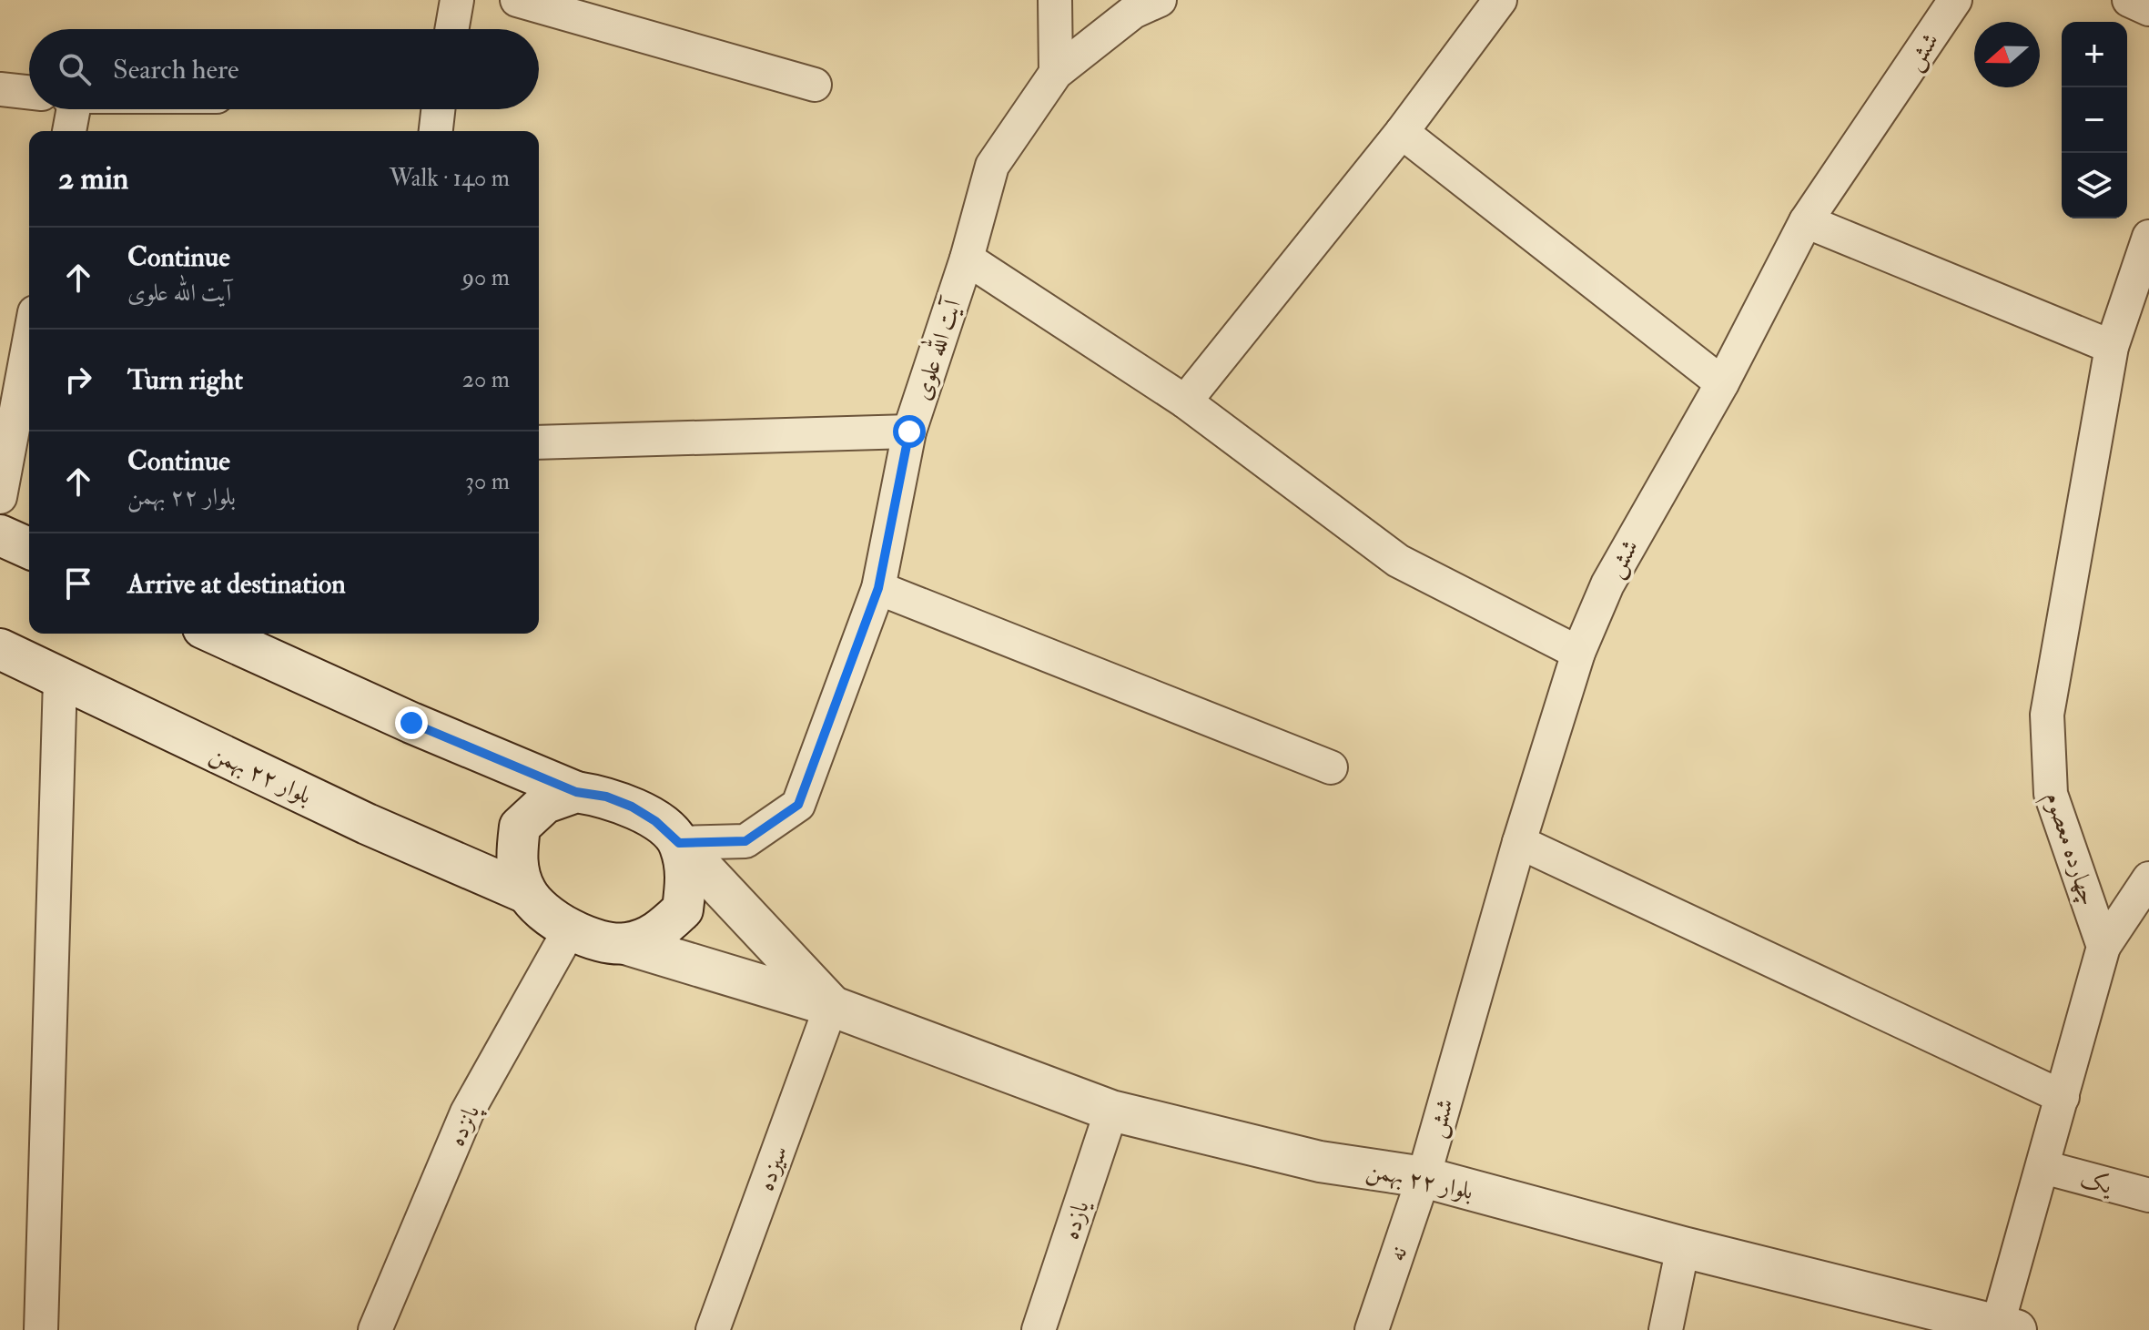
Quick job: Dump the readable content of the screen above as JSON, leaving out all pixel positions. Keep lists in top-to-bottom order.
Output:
{
  "streets": {
    "street": [
      "شش",
      "آیت الله علوی",
      "بلوار ۲۲ بهمن",
      "چهارده معصوم",
      "پانزده",
      "سیزده",
      "یک",
      "یازده",
      "نه"
    ]
  },
  "crossings": [
    ["شش", "بلوار ۲۲ بهمن"],
    ["شش", "نه"],
    ["آیت الله علوی", "بلوار ۲۲ بهمن"],
    ["آیت الله علوی", "پانزده"],
    ["بلوار ۲۲ بهمن", "پانزده"],
    ["بلوار ۲۲ بهمن", "سیزده"],
    ["بلوار ۲۲ بهمن", "یازده"],
    ["بلوار ۲۲ بهمن", "نه"]
  ],
  "north": "left",
  "page": {
    "map_buttons": ["+", "−"],
    "search": "Search here",
    "heading": ["2 min", "Walk · 140 m"],
    "list": [
      ["Continue", "آیت الله علوی", "90 m"],
      ["Turn right", "20 m"],
      ["Continue", "بلوار ۲۲ بهمن", "30 m"],
      "Arrive at destination"
    ]
  }
}
